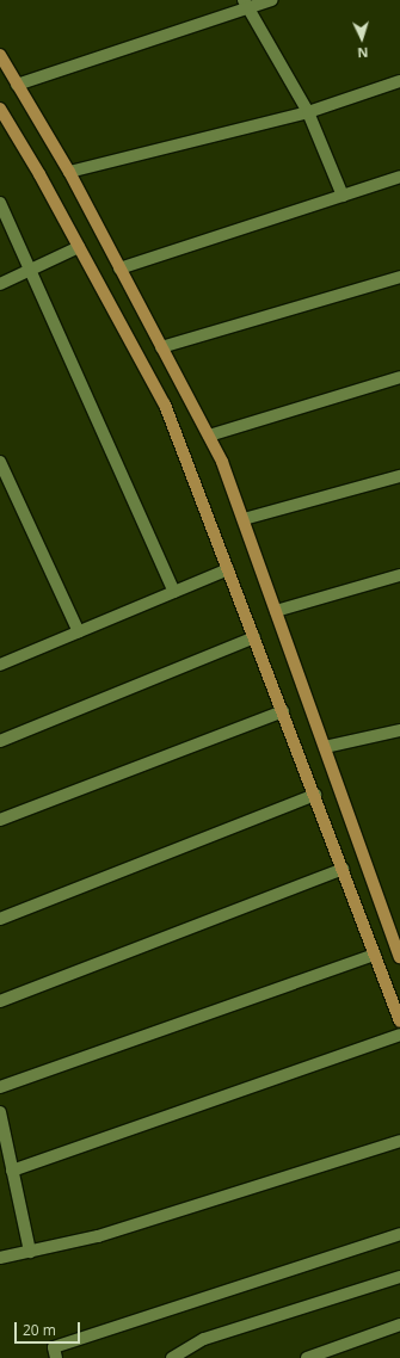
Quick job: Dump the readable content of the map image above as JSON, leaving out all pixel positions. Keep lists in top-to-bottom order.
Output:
{
  "scale_bar": "20 m",
  "north": "bottom"
}
